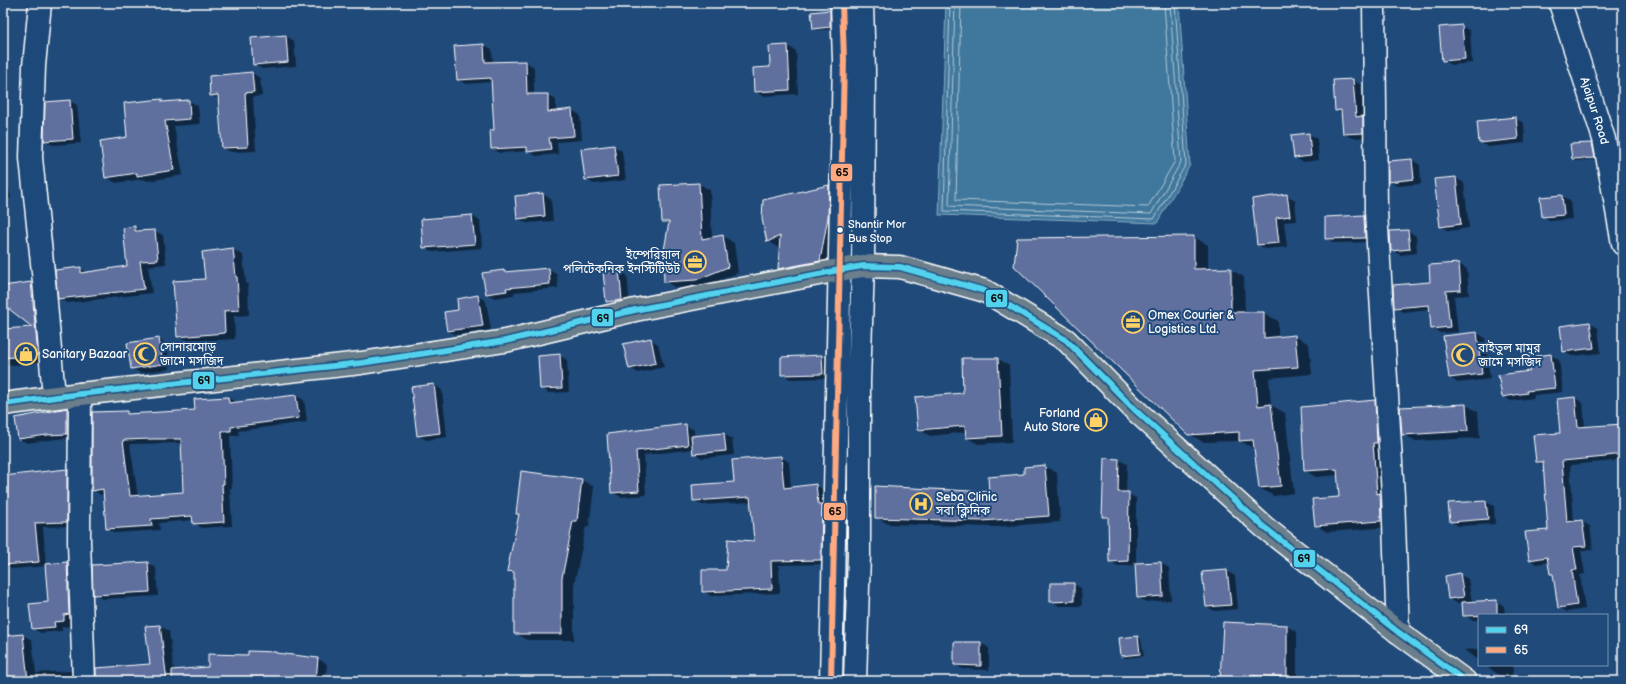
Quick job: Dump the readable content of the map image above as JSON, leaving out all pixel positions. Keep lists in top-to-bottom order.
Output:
{
  "streets": {
    "street": ["Ajaipur Road"]
  },
  "places": {
    "other": ["Shantir Mor Bus Stop"],
    "office": ["ইম্পেরিয়াল পলিটেকনিক ইনস্টিটিউট", "Omex Courier & Logistics Ltd."],
    "shop": ["Sanitary Bazaar", "Forland Auto Store"],
    "mosque": ["সোনারমোড় জামে মসজিদ", "বাইতুল মামুর জামে মসজিদ"],
    "hospital": ["Seba Clinic সবা ক্লিনিক"]
  },
  "lines": ["transit line 65", "transit line 69"],
  "legend": ["69", "65"]
}
